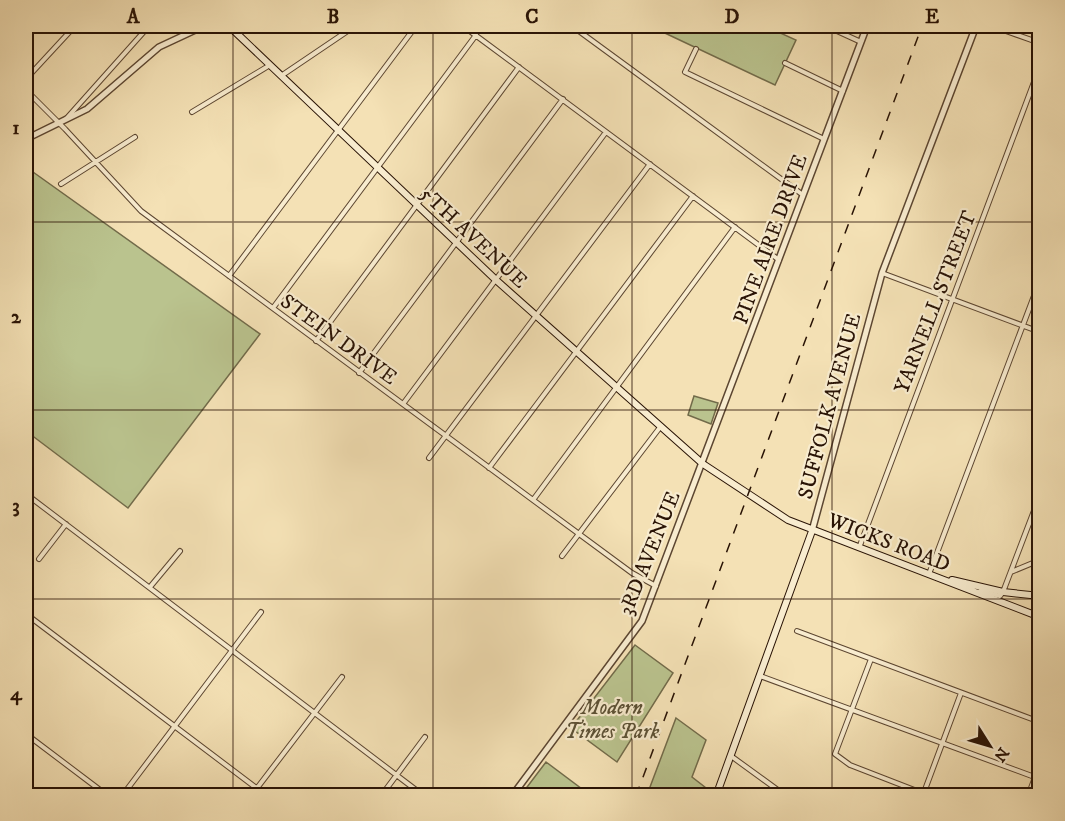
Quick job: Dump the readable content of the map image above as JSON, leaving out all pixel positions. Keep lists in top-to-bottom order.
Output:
{
  "streets": {
    "main road": ["5TH AVENUE", "SUFFOLK AVENUE", "WICKS ROAD"],
    "street": [
      "PINE AIRE DRIVE",
      "YARNELL STREET",
      "STEIN DRIVE",
      "3RD AVENUE"
    ]
  },
  "crossings": [
    ["5TH AVENUE", "PINE AIRE DRIVE"],
    ["5TH AVENUE", "WICKS ROAD"],
    ["5TH AVENUE", "3RD AVENUE"],
    ["PINE AIRE DRIVE", "WICKS ROAD"],
    ["PINE AIRE DRIVE", "3RD AVENUE"],
    ["YARNELL STREET", "WICKS ROAD"],
    ["STEIN DRIVE", "3RD AVENUE"],
    ["SUFFOLK AVENUE", "WICKS ROAD"],
    ["WICKS ROAD", "3RD AVENUE"]
  ],
  "parks": ["Modern Times Park"],
  "north": "bottom right",
  "grid": {
    "columns": [
      "A",
      "B",
      "C",
      "D",
      "E"
    ],
    "rows": [
      "1",
      "2",
      "3",
      "4"
    ]
  }
}
